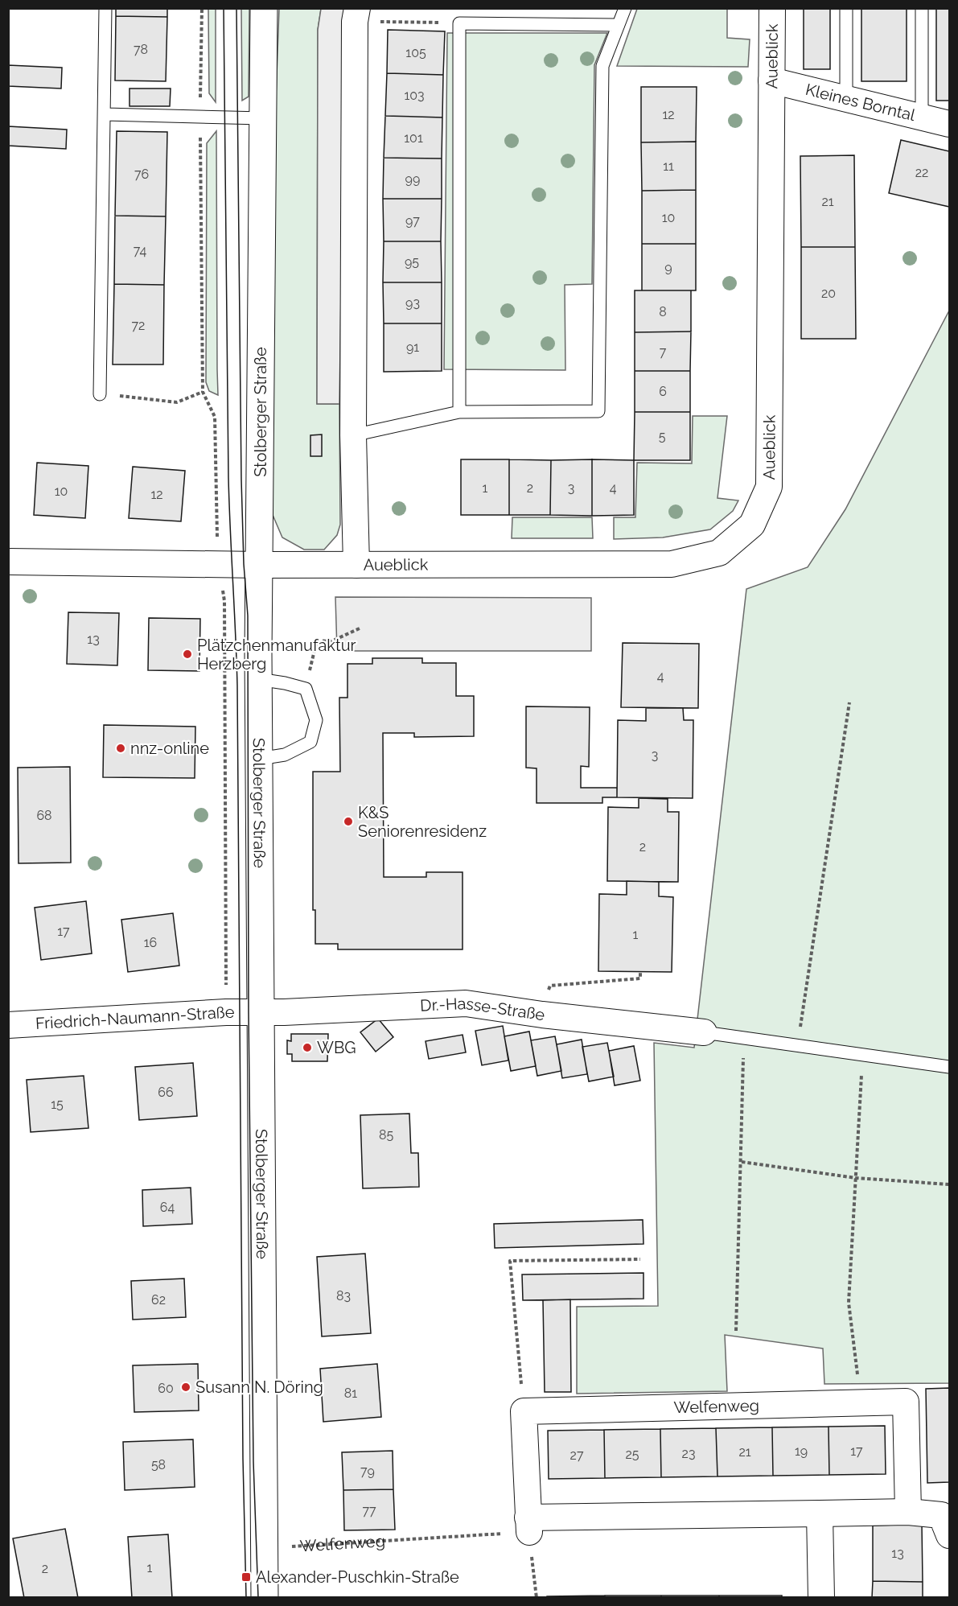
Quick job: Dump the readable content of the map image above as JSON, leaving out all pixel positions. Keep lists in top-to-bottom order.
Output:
{
  "streets": {
    "main road": ["Stolberger Straße"],
    "street": [
      "Aueblick",
      "Kleines Borntal",
      "Dr.-Hasse-Straße",
      "Friedrich-Naumann-Straße",
      "Welfenweg"
    ]
  },
  "crossings": [
    ["Aueblick", "Kleines Borntal"],
    ["Aueblick", "Stolberger Straße"],
    ["Stolberger Straße", "Dr.-Hasse-Straße"],
    ["Stolberger Straße", "Friedrich-Naumann-Straße"],
    ["Stolberger Straße", "Welfenweg"],
    ["Dr.-Hasse-Straße", "Friedrich-Naumann-Straße"]
  ],
  "places": {
    "other": [
      "Plätzchenmanufaktur Herzberg",
      "nnz-online",
      "K&S Seniorenresidenz",
      "WBG",
      "Susann N. Döring"
    ],
    "transit": ["Alexander-Puschkin-Straße"]
  },
  "house_numbers": [
    "78",
    "105",
    "103",
    "12",
    "101",
    "11",
    "22",
    "76",
    "99",
    "21",
    "10",
    "97",
    "74",
    "95",
    "9",
    "20",
    "93",
    "8",
    "72",
    "91",
    "7",
    "6",
    "5",
    "1",
    "2",
    "3",
    "4",
    "10",
    "12",
    "13",
    "4",
    "3",
    "68",
    "2",
    "17",
    "1",
    "16",
    "66",
    "15",
    "85",
    "64",
    "83",
    "62",
    "60",
    "81",
    "19",
    "17",
    "21",
    "23",
    "25",
    "27",
    "58",
    "79",
    "77",
    "13",
    "1",
    "2"
  ]
}
